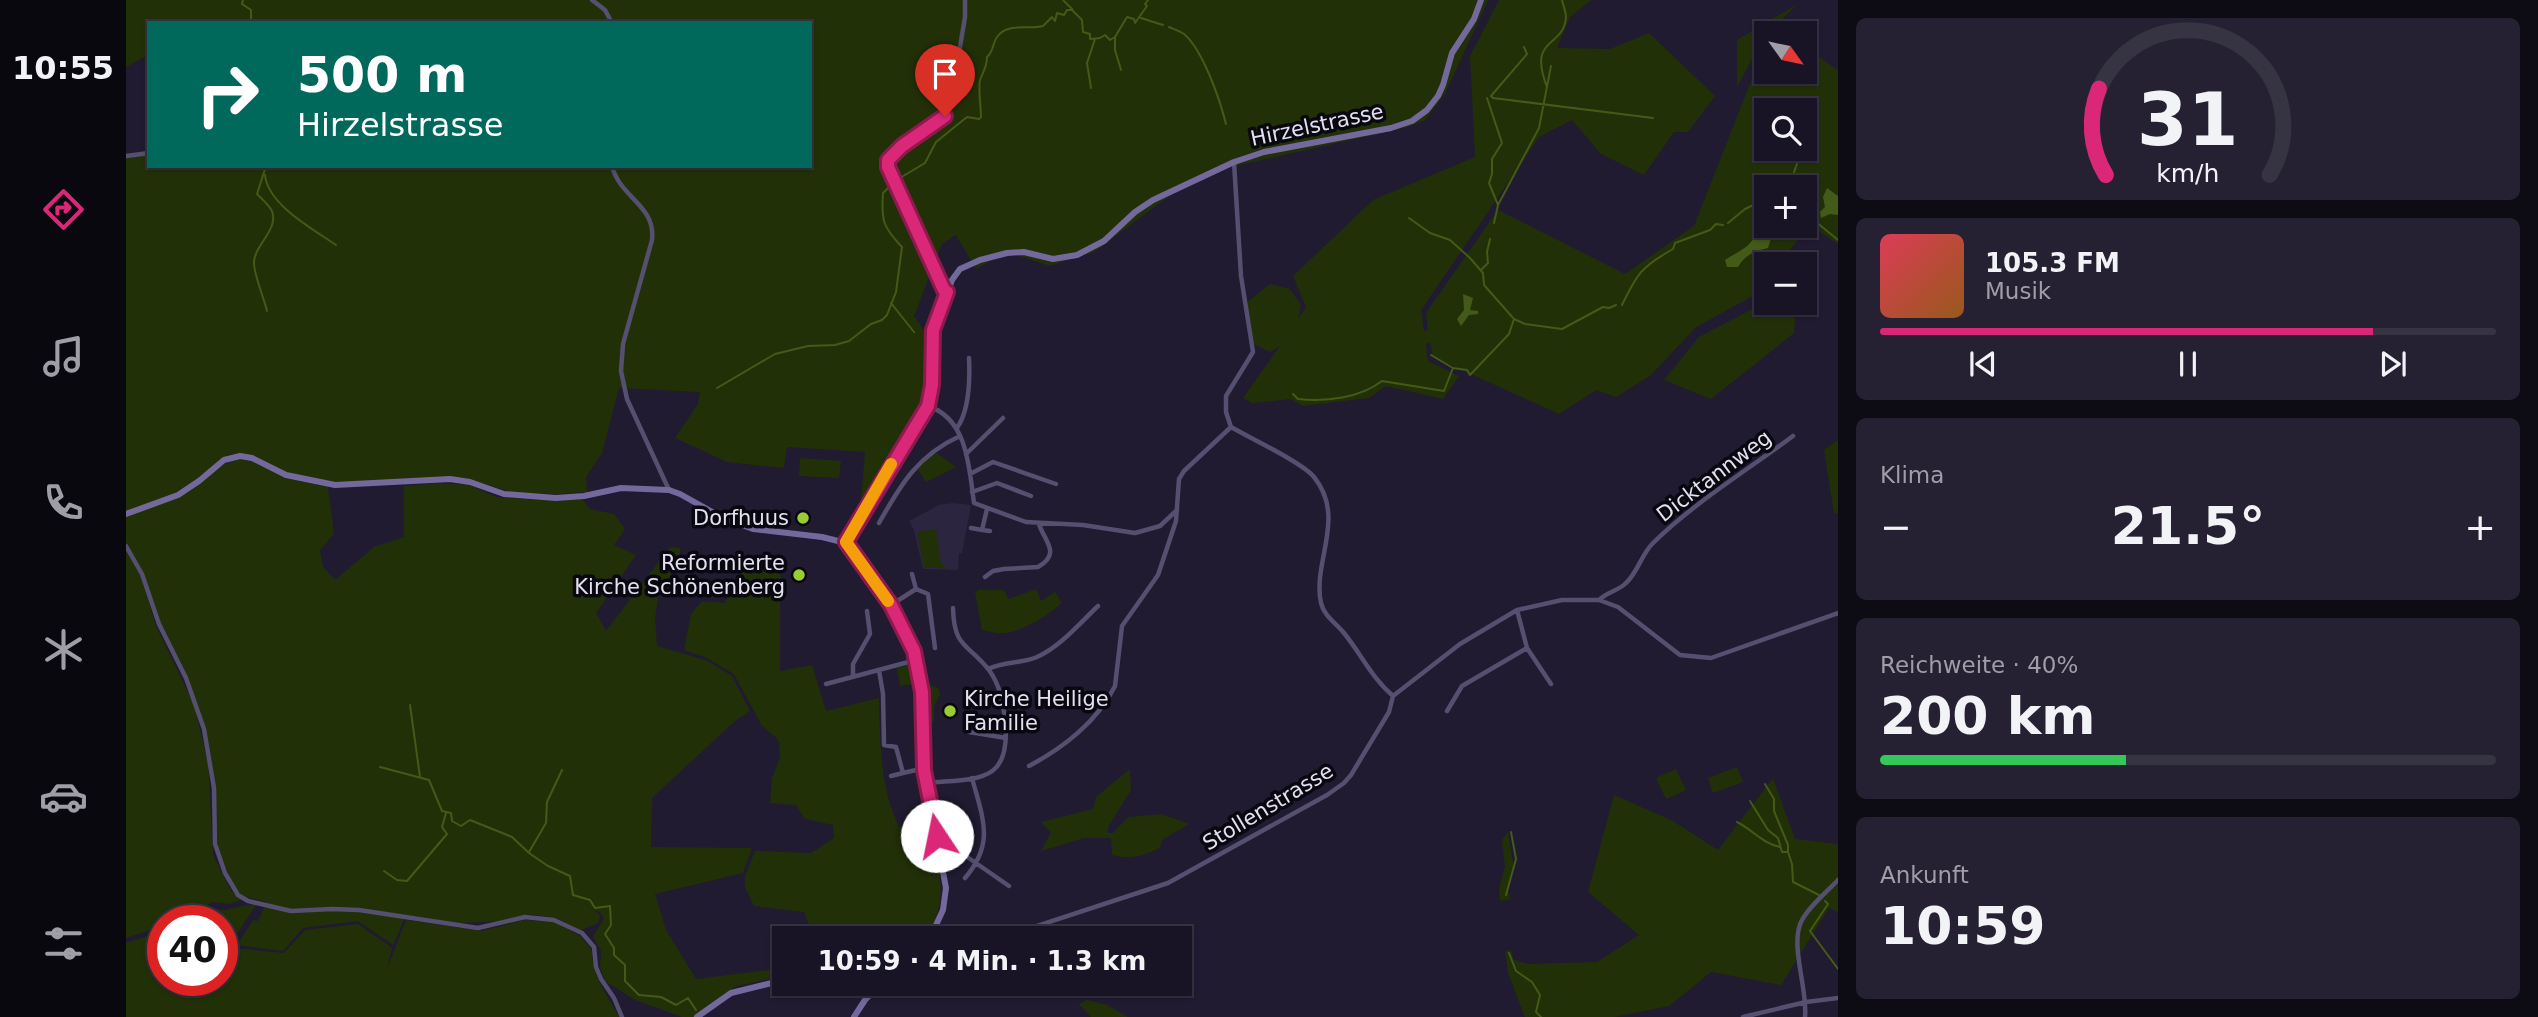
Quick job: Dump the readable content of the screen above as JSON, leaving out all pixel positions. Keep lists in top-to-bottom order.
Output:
{
  "streets": {
    "street": ["Hirzelstrasse", "Dicktannweg", "Stollenstrasse"]
  },
  "crossings": [
    ["Dicktannweg", "Stollenstrasse"]
  ],
  "places": ["Dorfhuus", "Reformierte Kirche Schönenberg", "Kirche Heilige Familie"],
  "north": "bottom right",
  "page": {
    "tabs": "10:55",
    "map_buttons": ["+", "−"],
    "turn": ["500 m", "Hirzelstrasse"],
    "song": ["105.3 FM", "Musik"],
    "tile": [
      "Klima",
      ["Reichweite · 40%", "200 km"],
      ["Ankunft", "10:59"]
    ],
    "heat": ["−", "21.5°", "+"],
    "limit": "40",
    "trip": "10:59 · 4 Min. · 1.3 km",
    "gauge": ["31", "km/h"]
  }
}
